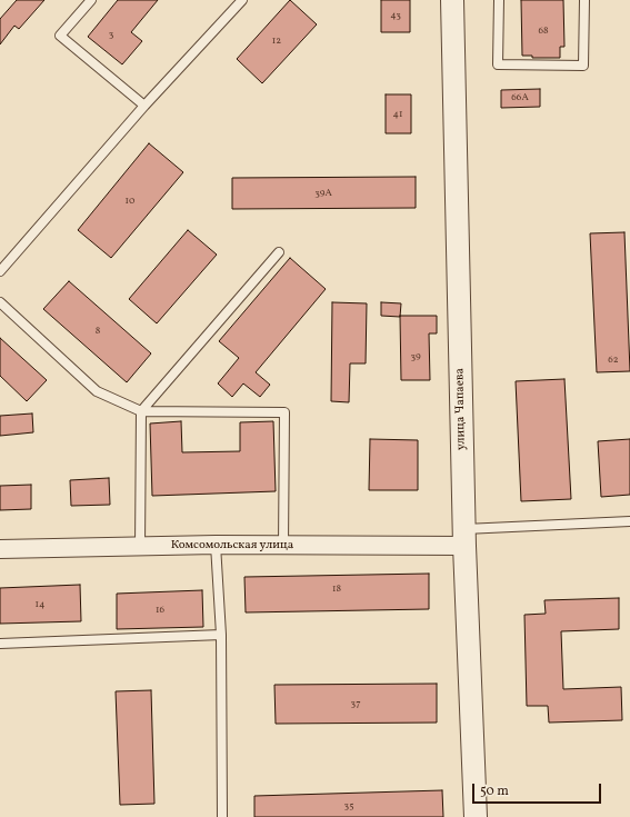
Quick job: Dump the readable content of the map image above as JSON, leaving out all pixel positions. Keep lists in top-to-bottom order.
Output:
{
  "streets": {
    "street": ["улица Чапаева", "Комсомольская улица"]
  },
  "crossings": [
    ["улица Чапаева", "Комсомольская улица"]
  ],
  "house_numbers": [
    "43",
    "68",
    "3",
    "12",
    "66A",
    "41",
    "39А",
    "10",
    "8",
    "39",
    "62",
    "18",
    "14",
    "16",
    "37",
    "35"
  ],
  "scale_bar": "50 m"
}
